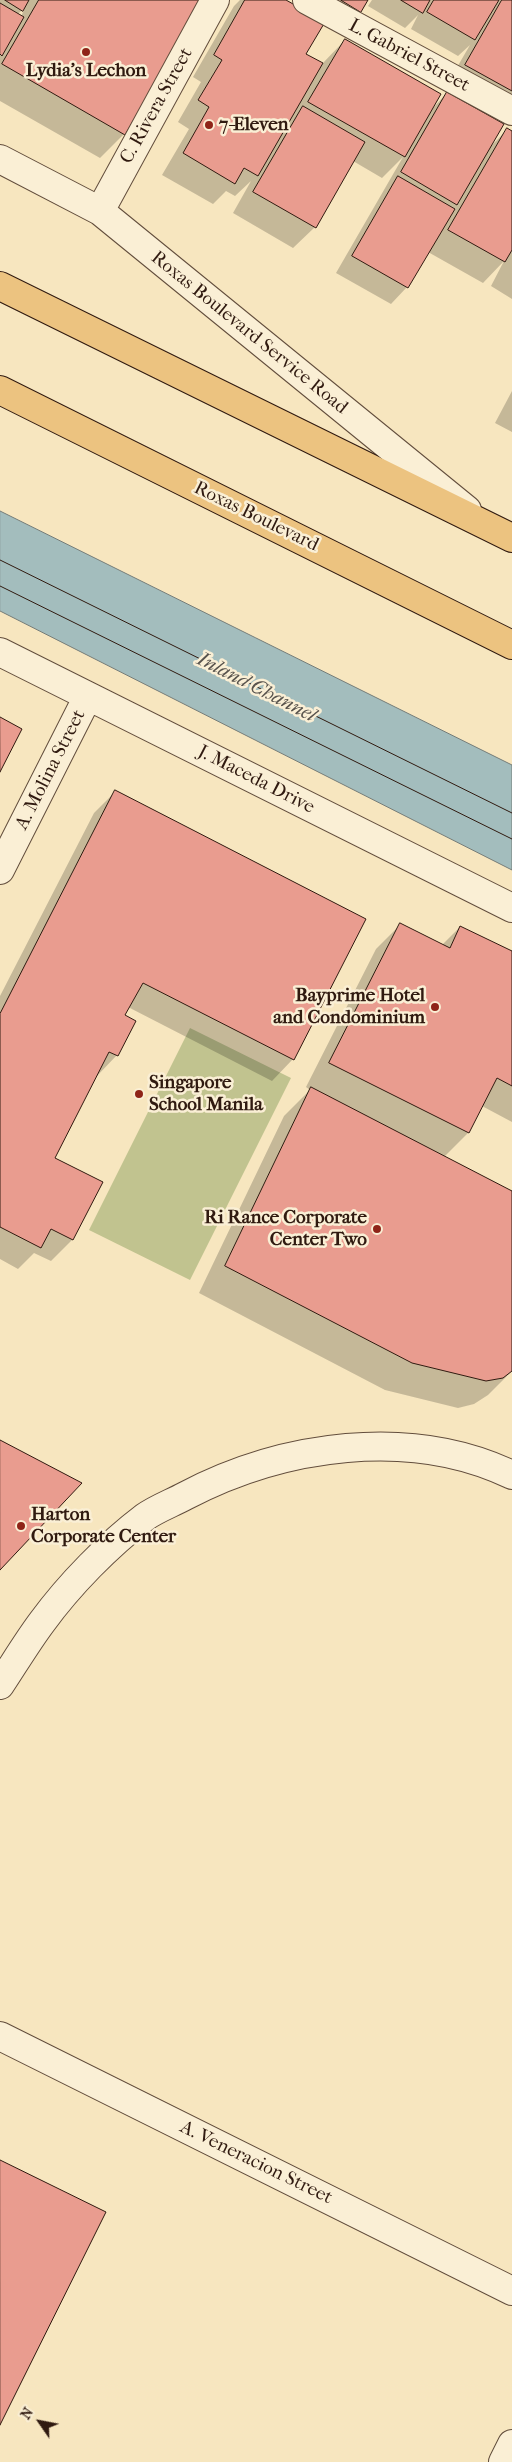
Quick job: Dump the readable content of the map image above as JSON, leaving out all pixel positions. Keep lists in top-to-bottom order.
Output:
{
  "streets": {
    "highway": ["Roxas Boulevard"],
    "street": [
      "L. Gabriel Street",
      "C. Rivera Street",
      "Roxas Boulevard Service Road",
      "A. Molina Street",
      "J. Maceda Drive",
      "A. Veneracion Street"
    ]
  },
  "crossings": [
    ["C. Rivera Street", "Roxas Boulevard Service Road"],
    ["A. Molina Street", "J. Maceda Drive"]
  ],
  "water": ["Inland Channel"],
  "places": [
    "Lydia's Lechon",
    "7-Eleven",
    "Bayprime Hotel and Condominium",
    "Singapore School Manila",
    "Ri Rance Corporate Center Two",
    "Harton Corporate Center"
  ],
  "north": "top left"
}
